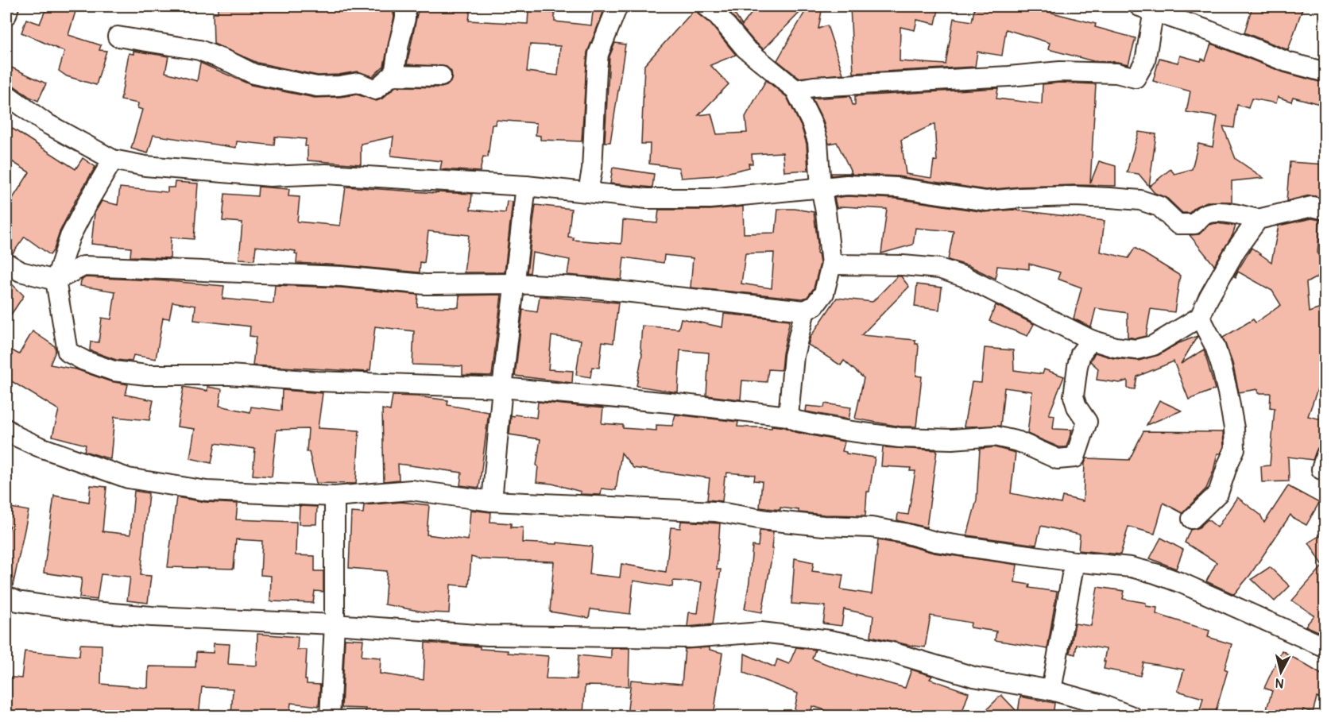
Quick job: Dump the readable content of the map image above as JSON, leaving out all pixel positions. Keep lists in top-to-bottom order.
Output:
{
  "north": "bottom"
}
